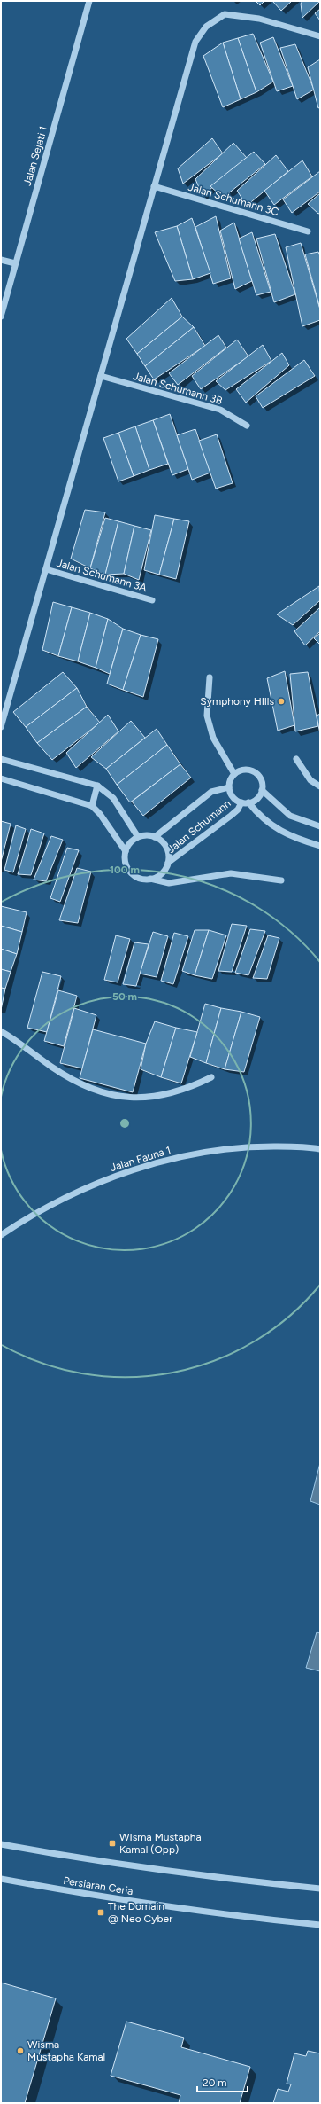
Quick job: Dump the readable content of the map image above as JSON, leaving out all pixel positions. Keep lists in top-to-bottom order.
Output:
{
  "streets": {
    "street": [
      "Jalan Sejati 1",
      "Jalan Schumann 3C",
      "Jalan Schumann 3B",
      "Jalan Schumann 3A",
      "Jalan Schumann",
      "Jalan Fauna 1",
      "Persiaran Ceria"
    ]
  },
  "places": {
    "other": ["Symphony HIlls", "Wisma Mustapha Kamal"],
    "transit": ["WIsma Mustapha Kamal (Opp)", "The Domain @ Neo Cyber"]
  },
  "scale_bar": "20 m",
  "rings": ["100 m", "50 m"]
}
